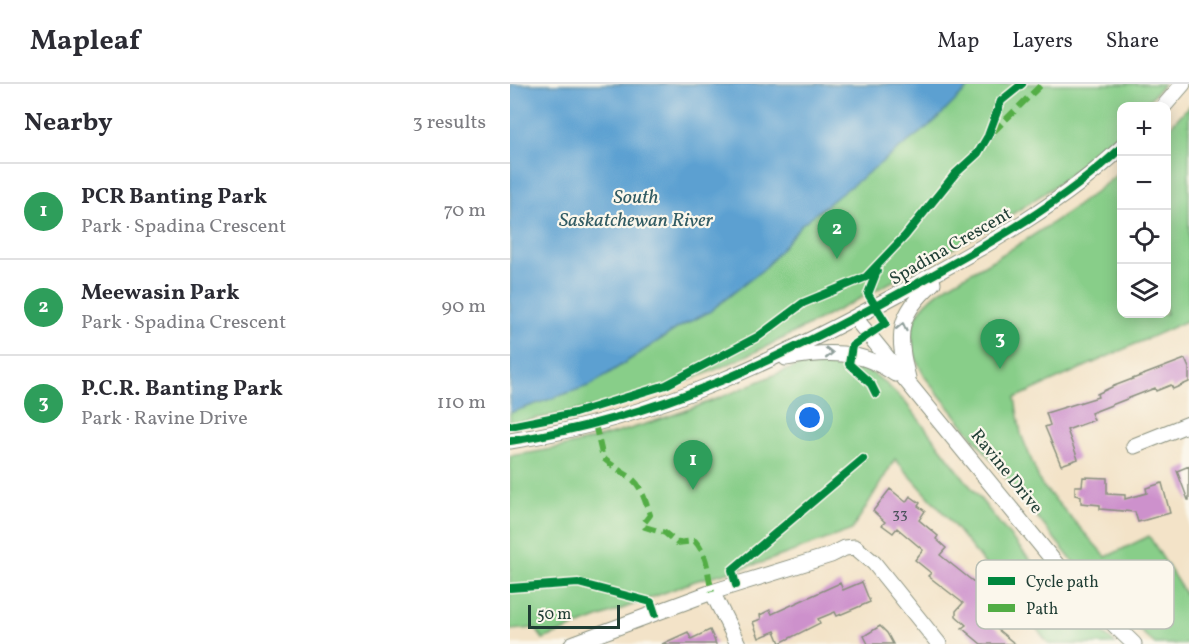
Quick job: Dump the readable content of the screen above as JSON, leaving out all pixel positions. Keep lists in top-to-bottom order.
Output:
{
  "streets": {
    "street": ["Spadina Crescent", "Ravine Drive"]
  },
  "crossings": [
    ["Spadina Crescent", "Ravine Drive"]
  ],
  "water": ["South Saskatchewan River"],
  "house_numbers": ["33"],
  "legend": ["Cycle path", "Path"],
  "scale_bar": "50 m",
  "page": {
    "header": "Mapleaf",
    "nav": ["Map", "Layers", "Share"],
    "heading": ["Nearby", "3 results"],
    "map_buttons": ["+", "−"],
    "list": [
      {
        "mark": "1",
        "name": "PCR Banting Park",
        "note": "Park · Spadina Crescent",
        "value": "70 m"
      },
      {
        "mark": "2",
        "name": "Meewasin Park",
        "note": "Park · Spadina Crescent",
        "value": "90 m"
      },
      {
        "mark": "3",
        "name": "P.C.R. Banting Park",
        "note": "Park · Ravine Drive",
        "value": "110 m"
      }
    ],
    "pins": ["2", "3", "1"],
    "scale": "50 m"
  }
}
